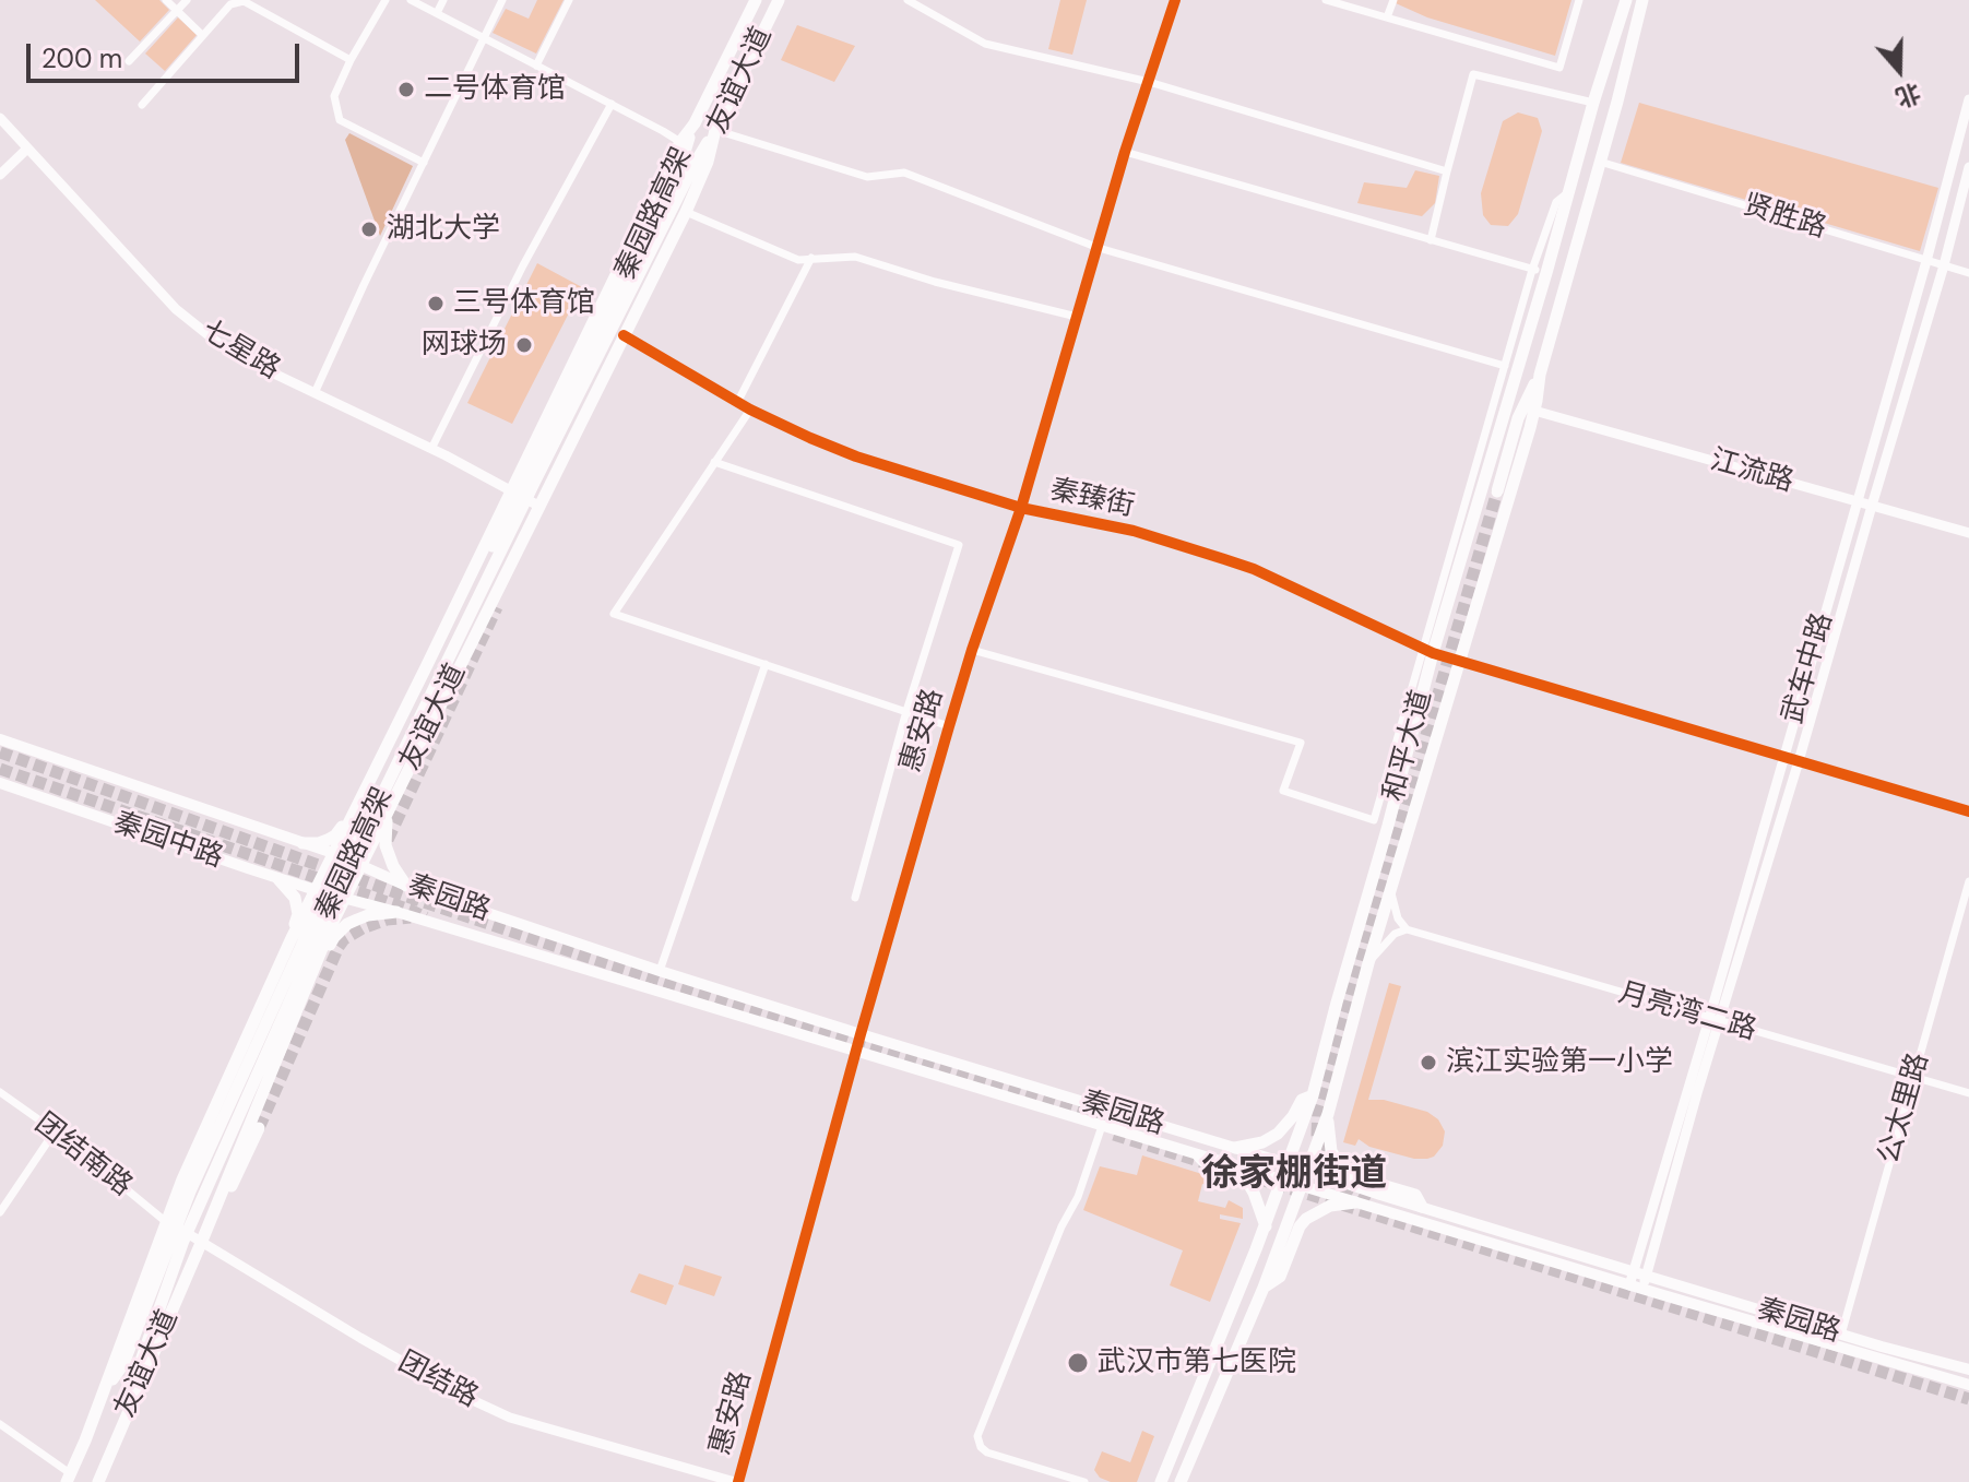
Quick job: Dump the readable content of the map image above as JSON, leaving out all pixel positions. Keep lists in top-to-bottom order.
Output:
{
  "streets": {
    "main road": [
      "友谊大道",
      "秦园路高架",
      "和平大道",
      "秦园中路",
      "秦园路"
    ],
    "street": [
      "贤胜路",
      "七星路",
      "江流路",
      "秦臻街",
      "武车中路",
      "惠安路",
      "月亮湾二路",
      "公太里路",
      "团结南路",
      "团结路"
    ]
  },
  "crossings": [
    ["友谊大道", "秦园路高架"],
    ["友谊大道", "七星路"],
    ["友谊大道", "秦臻街"],
    ["友谊大道", "秦园中路"],
    ["友谊大道", "秦园路"],
    ["友谊大道", "团结南路"],
    ["友谊大道", "团结路"],
    ["贤胜路", "武车中路"],
    ["贤胜路", "和平大道"],
    ["江流路", "武车中路"],
    ["江流路", "和平大道"],
    ["秦臻街", "武车中路"],
    ["秦臻街", "惠安路"],
    ["秦臻街", "和平大道"],
    ["武车中路", "秦园路"],
    ["武车中路", "月亮湾二路"],
    ["惠安路", "秦园路"],
    ["惠安路", "团结路"],
    ["和平大道", "秦园路"],
    ["秦园中路", "秦园路"],
    ["秦园路", "公太里路"],
    ["月亮湾二路", "公太里路"],
    ["团结南路", "团结路"]
  ],
  "districts": ["徐家棚街道"],
  "places": [
    "二号体育馆",
    "湖北大学",
    "三号体育馆",
    "网球场",
    "滨江实验第一小学",
    "武汉市第七医院"
  ],
  "scale_bar": "200 m",
  "north": "bottom"
}
